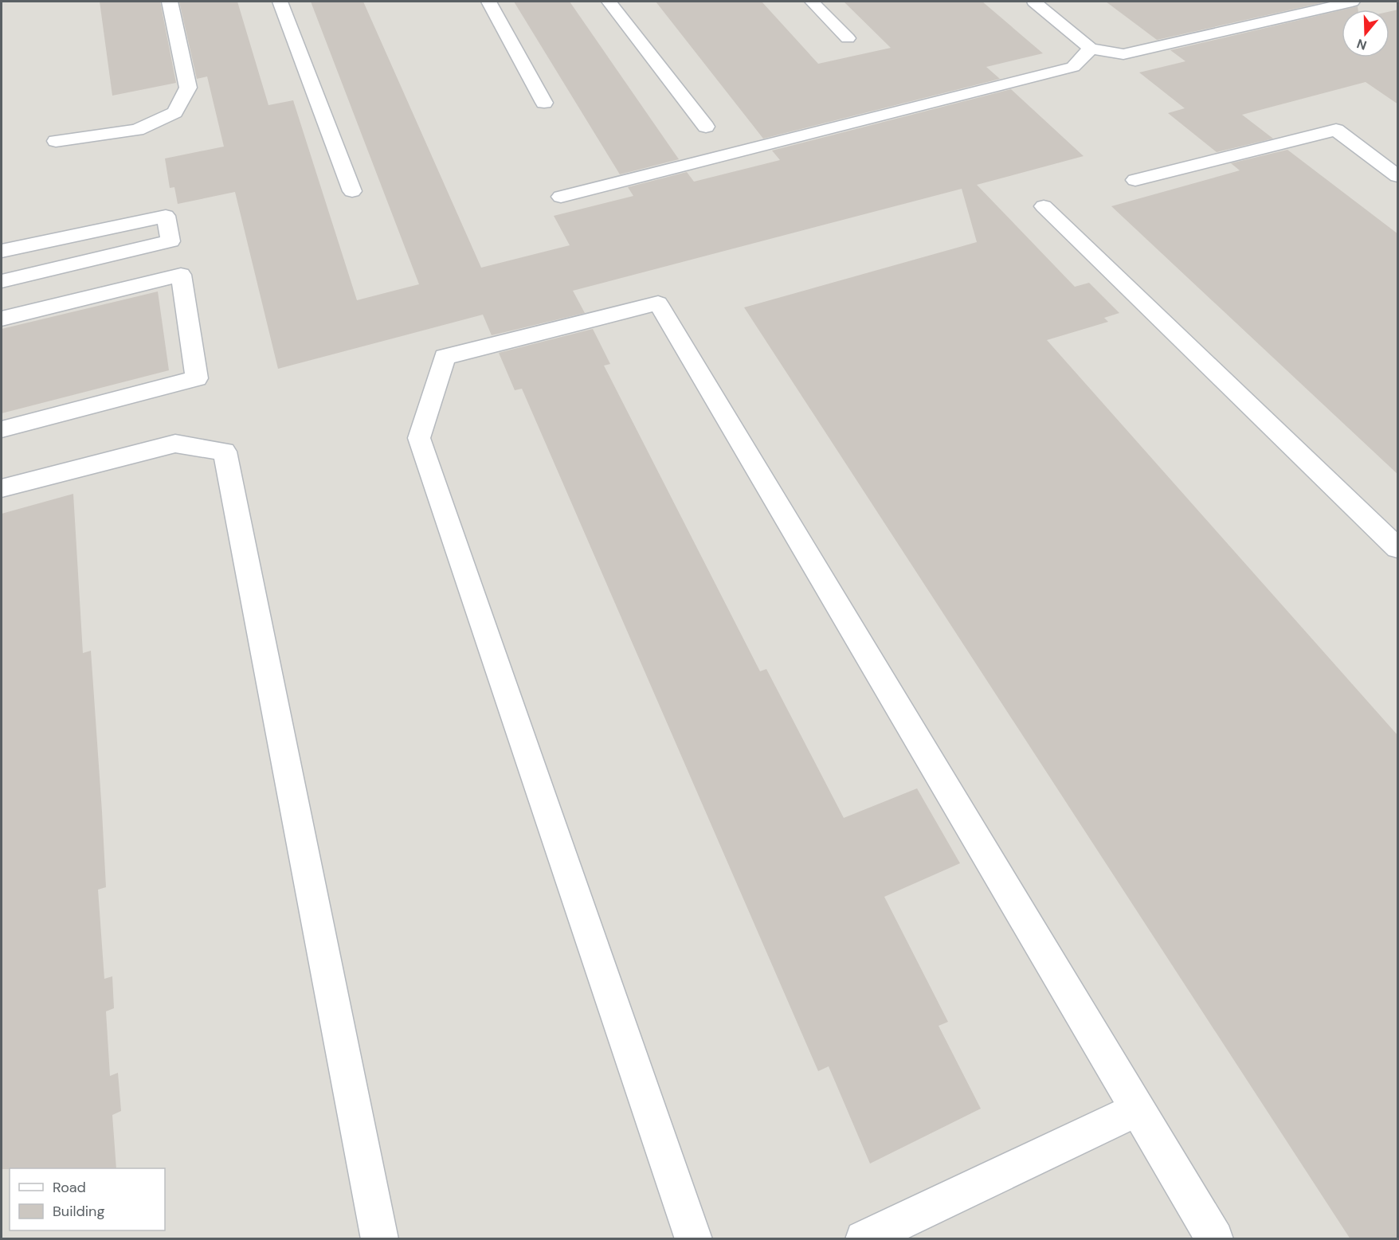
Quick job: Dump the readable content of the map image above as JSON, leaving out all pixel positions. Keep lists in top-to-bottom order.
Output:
{
  "legend": ["Road", "Building"],
  "north": "bottom"
}
